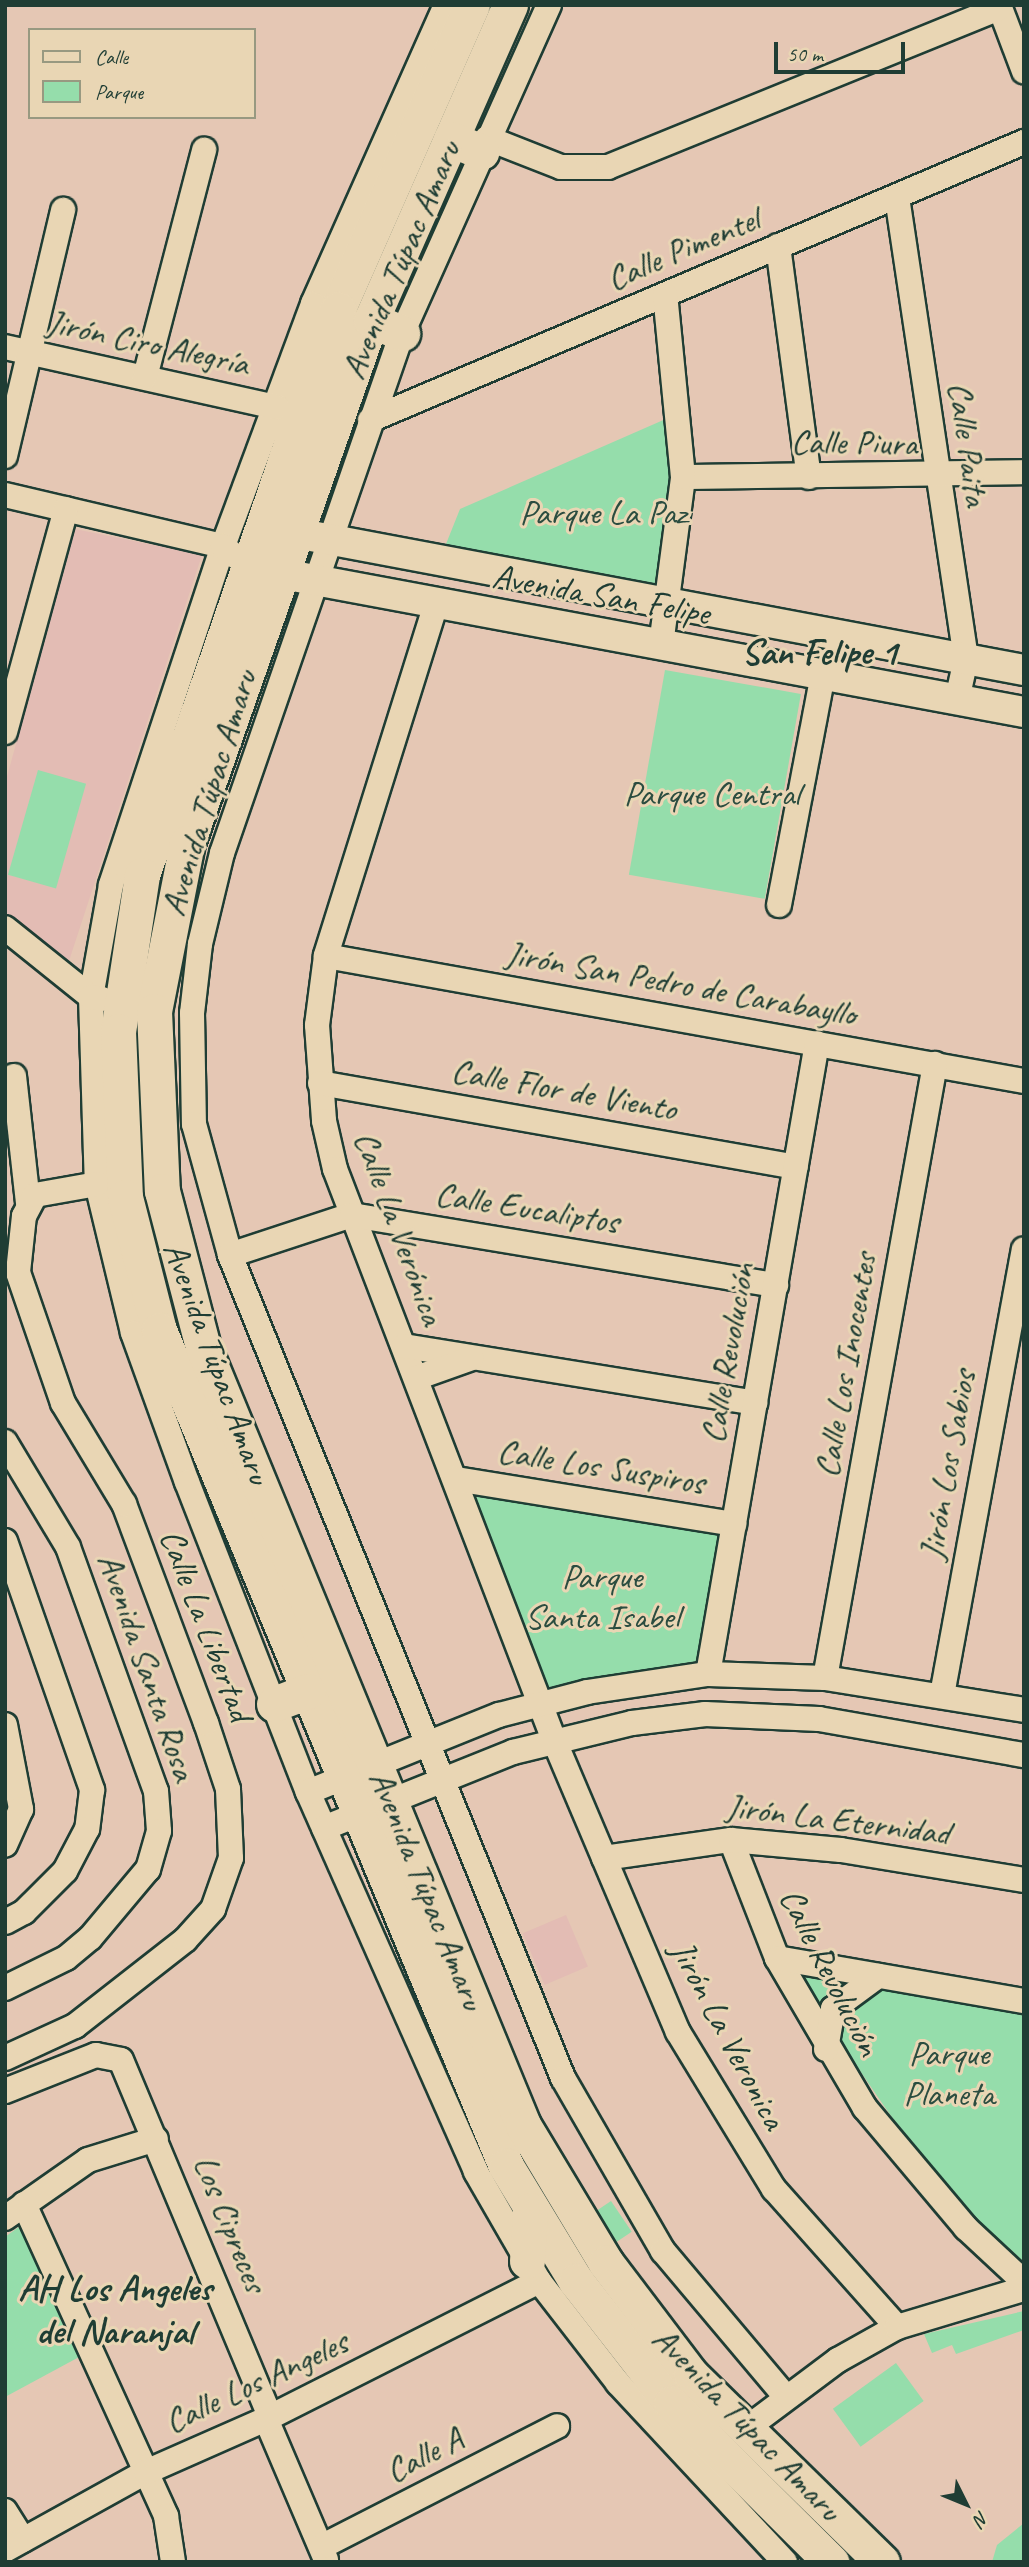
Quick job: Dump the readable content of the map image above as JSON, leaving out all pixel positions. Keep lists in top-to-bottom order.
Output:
{
  "streets": {
    "highway": ["Avenida Túpac Amaru"],
    "main road": ["Avenida San Felipe"],
    "street": [
      "Calle Pimentel",
      "Jirón Ciro Alegría",
      "Calle Piura",
      "Calle Paita",
      "Jirón San Pedro de Carabayllo",
      "Calle Flor de Viento",
      "Calle Eucaliptos",
      "Calle La Verónica",
      "Calle Revolución",
      "Calle Los Inocentes",
      "Jirón Los Sabios",
      "Calle Los Suspiros",
      "Calle La Libertad",
      "Avenida Santa Rosa",
      "Jirón La Eternidad",
      "Jirón La Veronica",
      "Los Cipreces",
      "Calle Los Angeles",
      "Calle A"
    ]
  },
  "crossings": [
    ["Calle Pimentel", "Avenida Túpac Amaru"],
    ["Calle Pimentel", "Calle Paita"],
    ["Avenida Túpac Amaru", "Jirón Ciro Alegría"],
    ["Avenida Túpac Amaru", "Avenida San Felipe"],
    ["Avenida Túpac Amaru", "Calle Eucaliptos"],
    ["Avenida Túpac Amaru", "Calle Los Angeles"],
    ["Calle Piura", "Calle Paita"],
    ["Calle Paita", "Avenida San Felipe"],
    ["Avenida San Felipe", "Calle La Verónica"],
    ["Jirón San Pedro de Carabayllo", "Calle La Verónica"],
    ["Jirón San Pedro de Carabayllo", "Calle Revolución"],
    ["Jirón San Pedro de Carabayllo", "Calle Los Inocentes"],
    ["Calle Flor de Viento", "Calle La Verónica"],
    ["Calle Flor de Viento", "Calle Revolución"],
    ["Calle Eucaliptos", "Calle La Verónica"],
    ["Calle Eucaliptos", "Calle Revolución"],
    ["Calle La Verónica", "Calle Los Suspiros"],
    ["Calle La Verónica", "Jirón La Veronica"],
    ["Calle Revolución", "Calle Los Suspiros"],
    ["Calle Revolución", "Jirón La Eternidad"],
    ["Jirón La Eternidad", "Jirón La Veronica"],
    ["Los Cipreces", "Calle Los Angeles"],
    ["Los Cipreces", "Calle A"]
  ],
  "districts": ["San Felipe 1", "AH Los Angeles del Naranjal"],
  "parks": [
    "Parque La Paz",
    "Parque Central",
    "Parque Santa Isabel",
    "Parque Planeta"
  ],
  "legend": ["Calle", "Parque"],
  "scale_bar": "50 m",
  "north": "bottom right"
}
